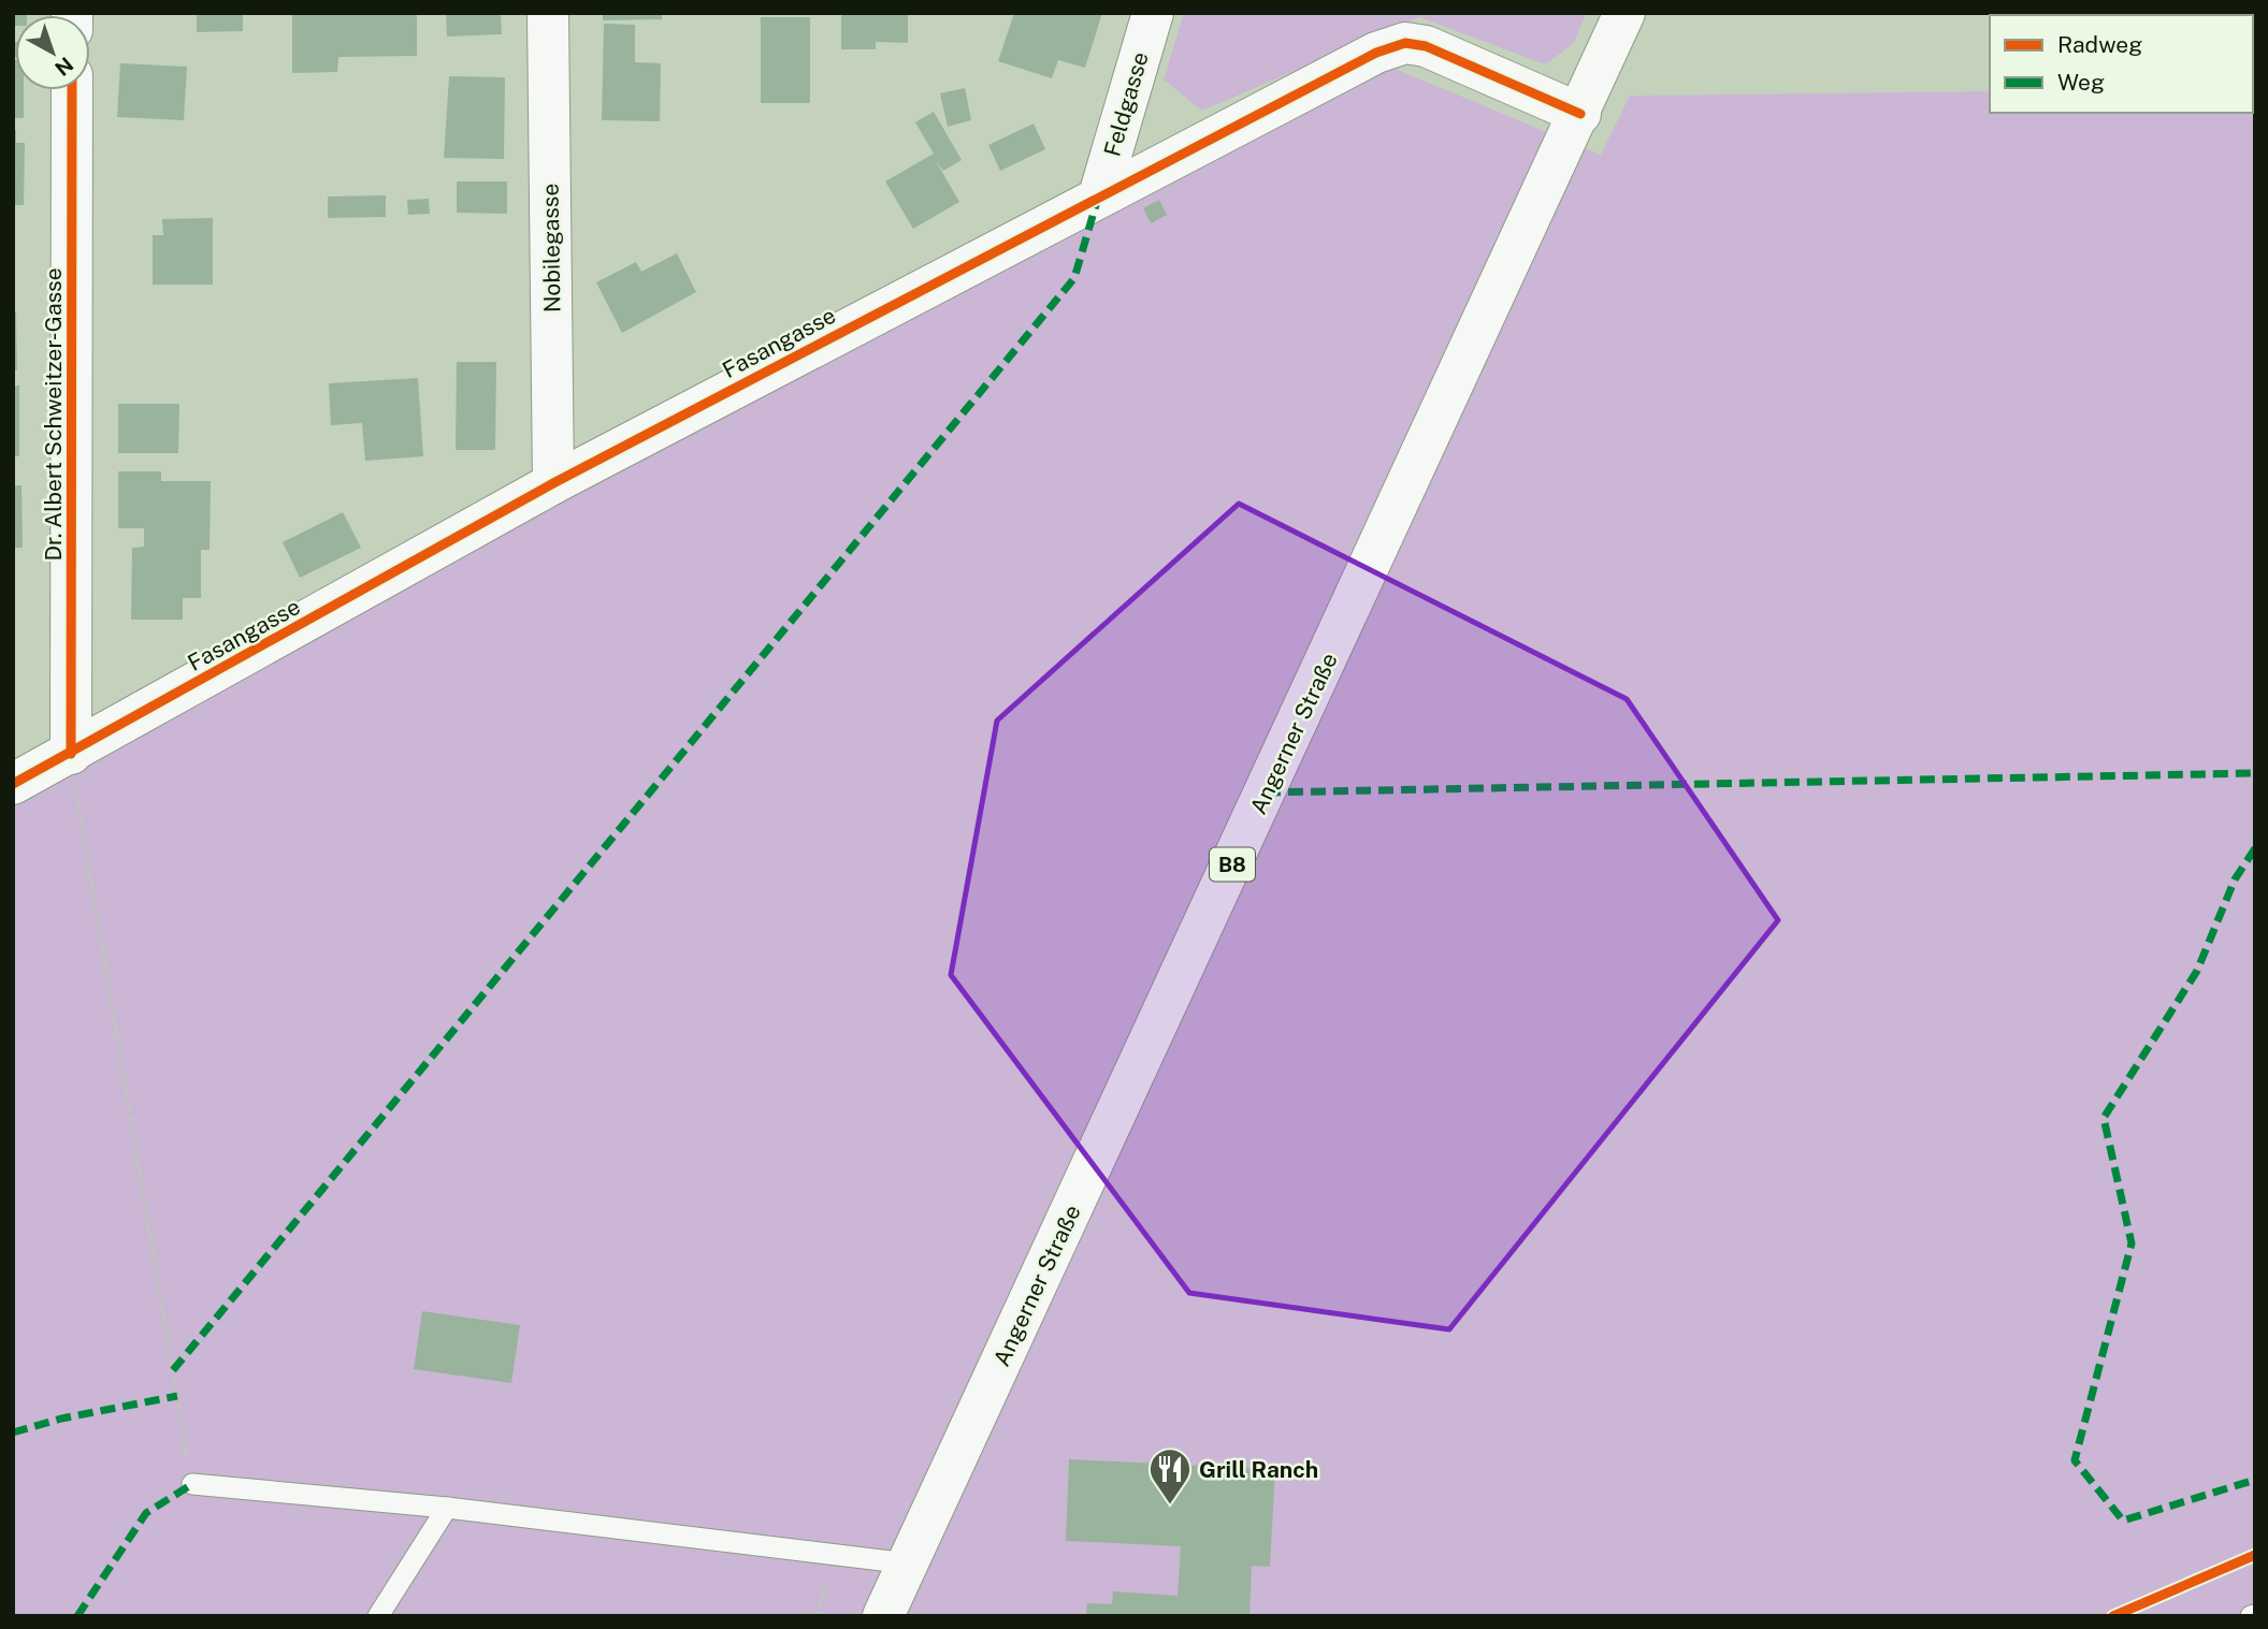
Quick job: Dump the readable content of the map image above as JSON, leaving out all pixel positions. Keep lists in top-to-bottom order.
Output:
{
  "streets": {
    "street": [
      "Feldgasse",
      "Nobilegasse",
      "Fasangasse",
      "Dr. Albert Schweitzer-Gasse",
      "Angerner Straße",
      "B8"
    ]
  },
  "crossings": [
    ["Feldgasse", "Fasangasse"],
    ["Nobilegasse", "Fasangasse"],
    ["Fasangasse", "Dr. Albert Schweitzer-Gasse"],
    ["Fasangasse", "Angerner Straße"]
  ],
  "places": {
    "restaurant": ["Grill Ranch"]
  },
  "legend": ["Radweg", "Weg"],
  "north": "bottom right"
}
